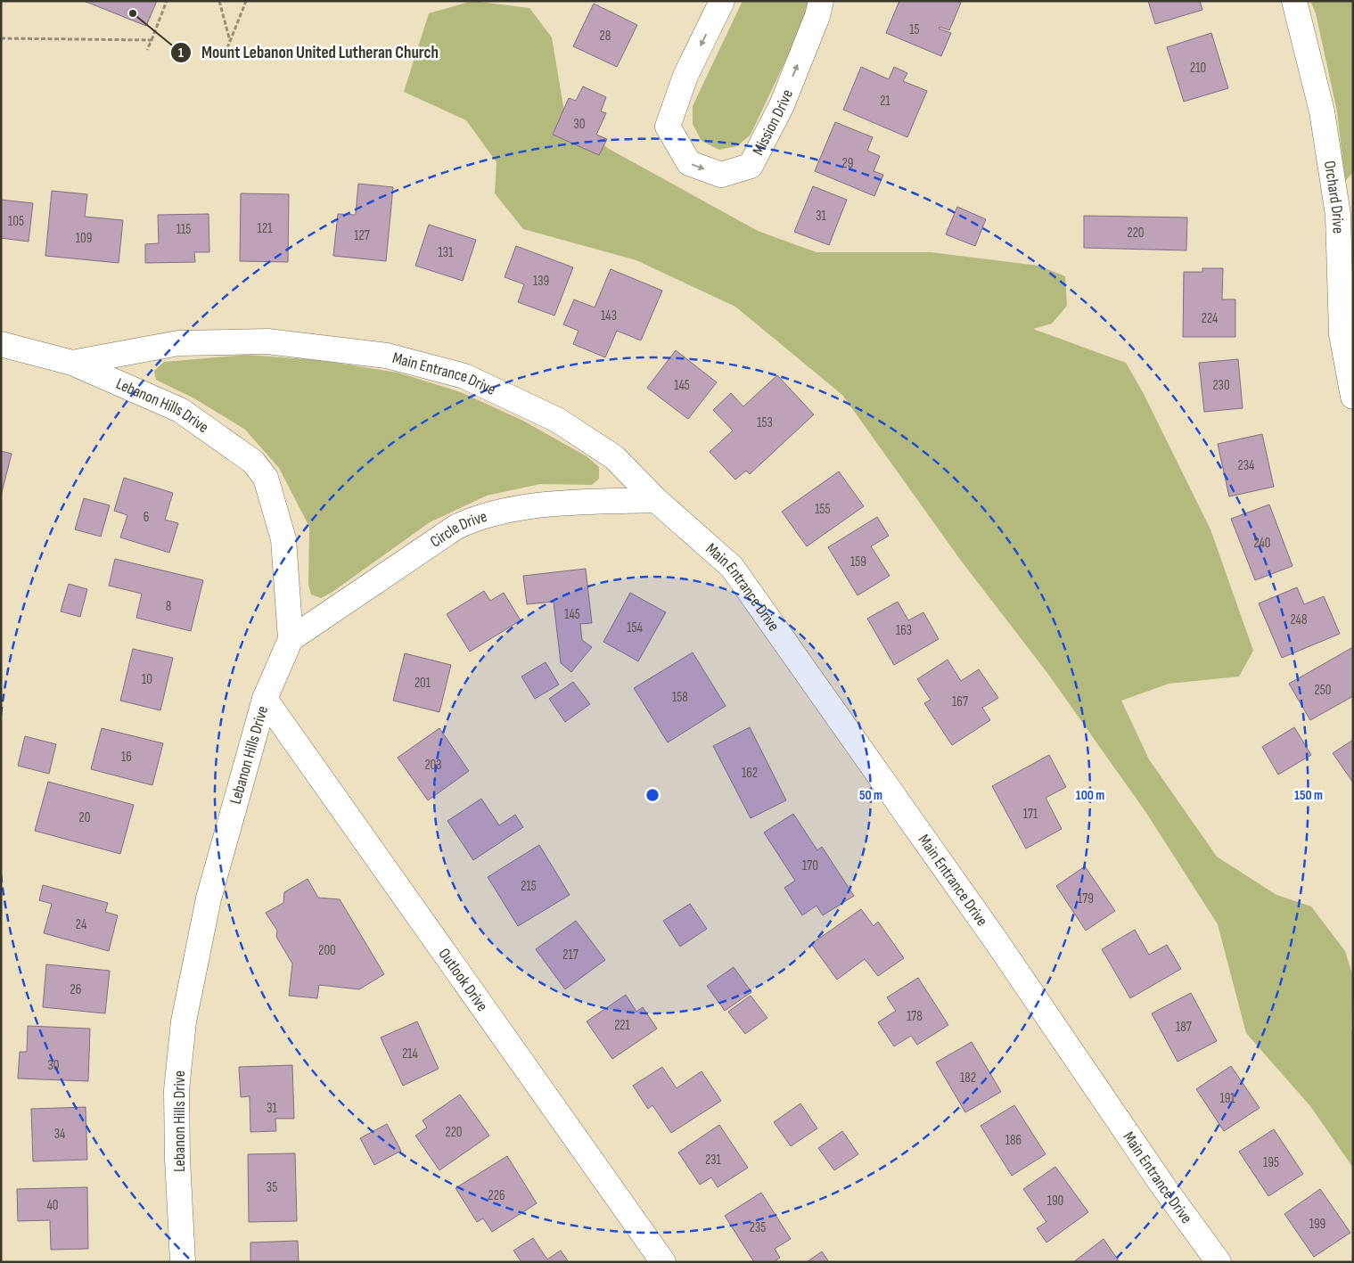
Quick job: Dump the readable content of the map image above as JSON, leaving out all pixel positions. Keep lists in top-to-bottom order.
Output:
{
  "streets": {
    "street": [
      "Mission Drive",
      "Orchard Drive",
      "Main Entrance Drive",
      "Lebanon Hills Drive",
      "Circle Drive",
      "Outlook Drive"
    ]
  },
  "crossings": [
    ["Main Entrance Drive", "Lebanon Hills Drive"],
    ["Main Entrance Drive", "Circle Drive"],
    ["Lebanon Hills Drive", "Circle Drive"],
    ["Lebanon Hills Drive", "Outlook Drive"]
  ],
  "places": ["Mount Lebanon United Lutheran Church"],
  "house_numbers": [
    "15",
    "28",
    "210",
    "21",
    "30",
    "29",
    "31",
    "105",
    "121",
    "115",
    "220",
    "127",
    "109",
    "131",
    "139",
    "143",
    "224",
    "145",
    "230",
    "153",
    "234",
    "155",
    "6",
    "240",
    "159",
    "8",
    "145",
    "248",
    "154",
    "163",
    "10",
    "201",
    "250",
    "158",
    "167",
    "16",
    "203",
    "162",
    "171",
    "20",
    "170",
    "215",
    "179",
    "24",
    "200",
    "217",
    "26",
    "178",
    "221",
    "187",
    "214",
    "30",
    "182",
    "191",
    "31",
    "220",
    "34",
    "186",
    "231",
    "195",
    "35",
    "226",
    "190",
    "40",
    "199",
    "235"
  ],
  "rings": ["50 m", "100 m", "150 m"]
}
